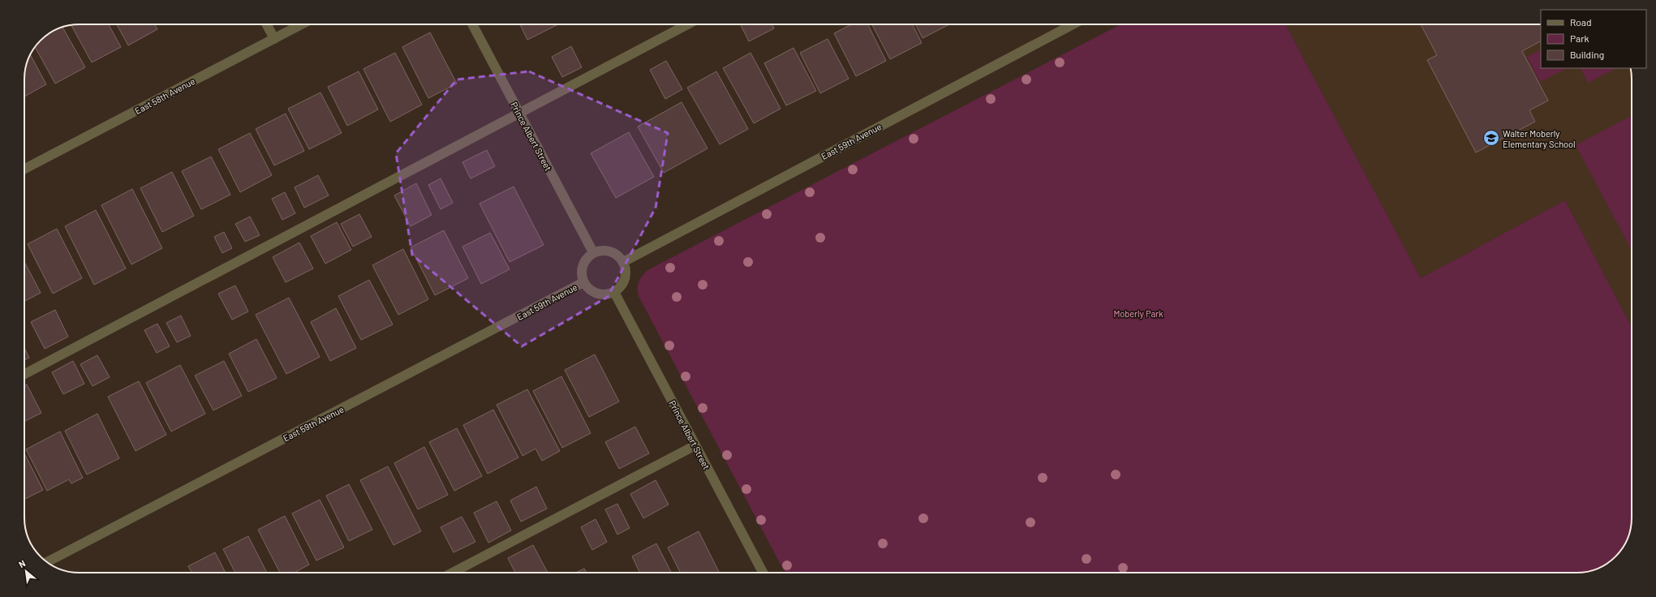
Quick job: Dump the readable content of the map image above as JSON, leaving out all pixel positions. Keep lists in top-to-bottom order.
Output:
{
  "streets": {
    "street": ["East 58th Avenue", "Prince Albert Street", "East 59th Avenue"]
  },
  "crossings": [
    ["Prince Albert Street", "East 59th Avenue"]
  ],
  "parks": ["Moberly Park"],
  "places": {
    "school or university": ["Walter Moberly Elementary School"]
  },
  "legend": ["Road", "Park", "Building"],
  "north": "top left"
}
